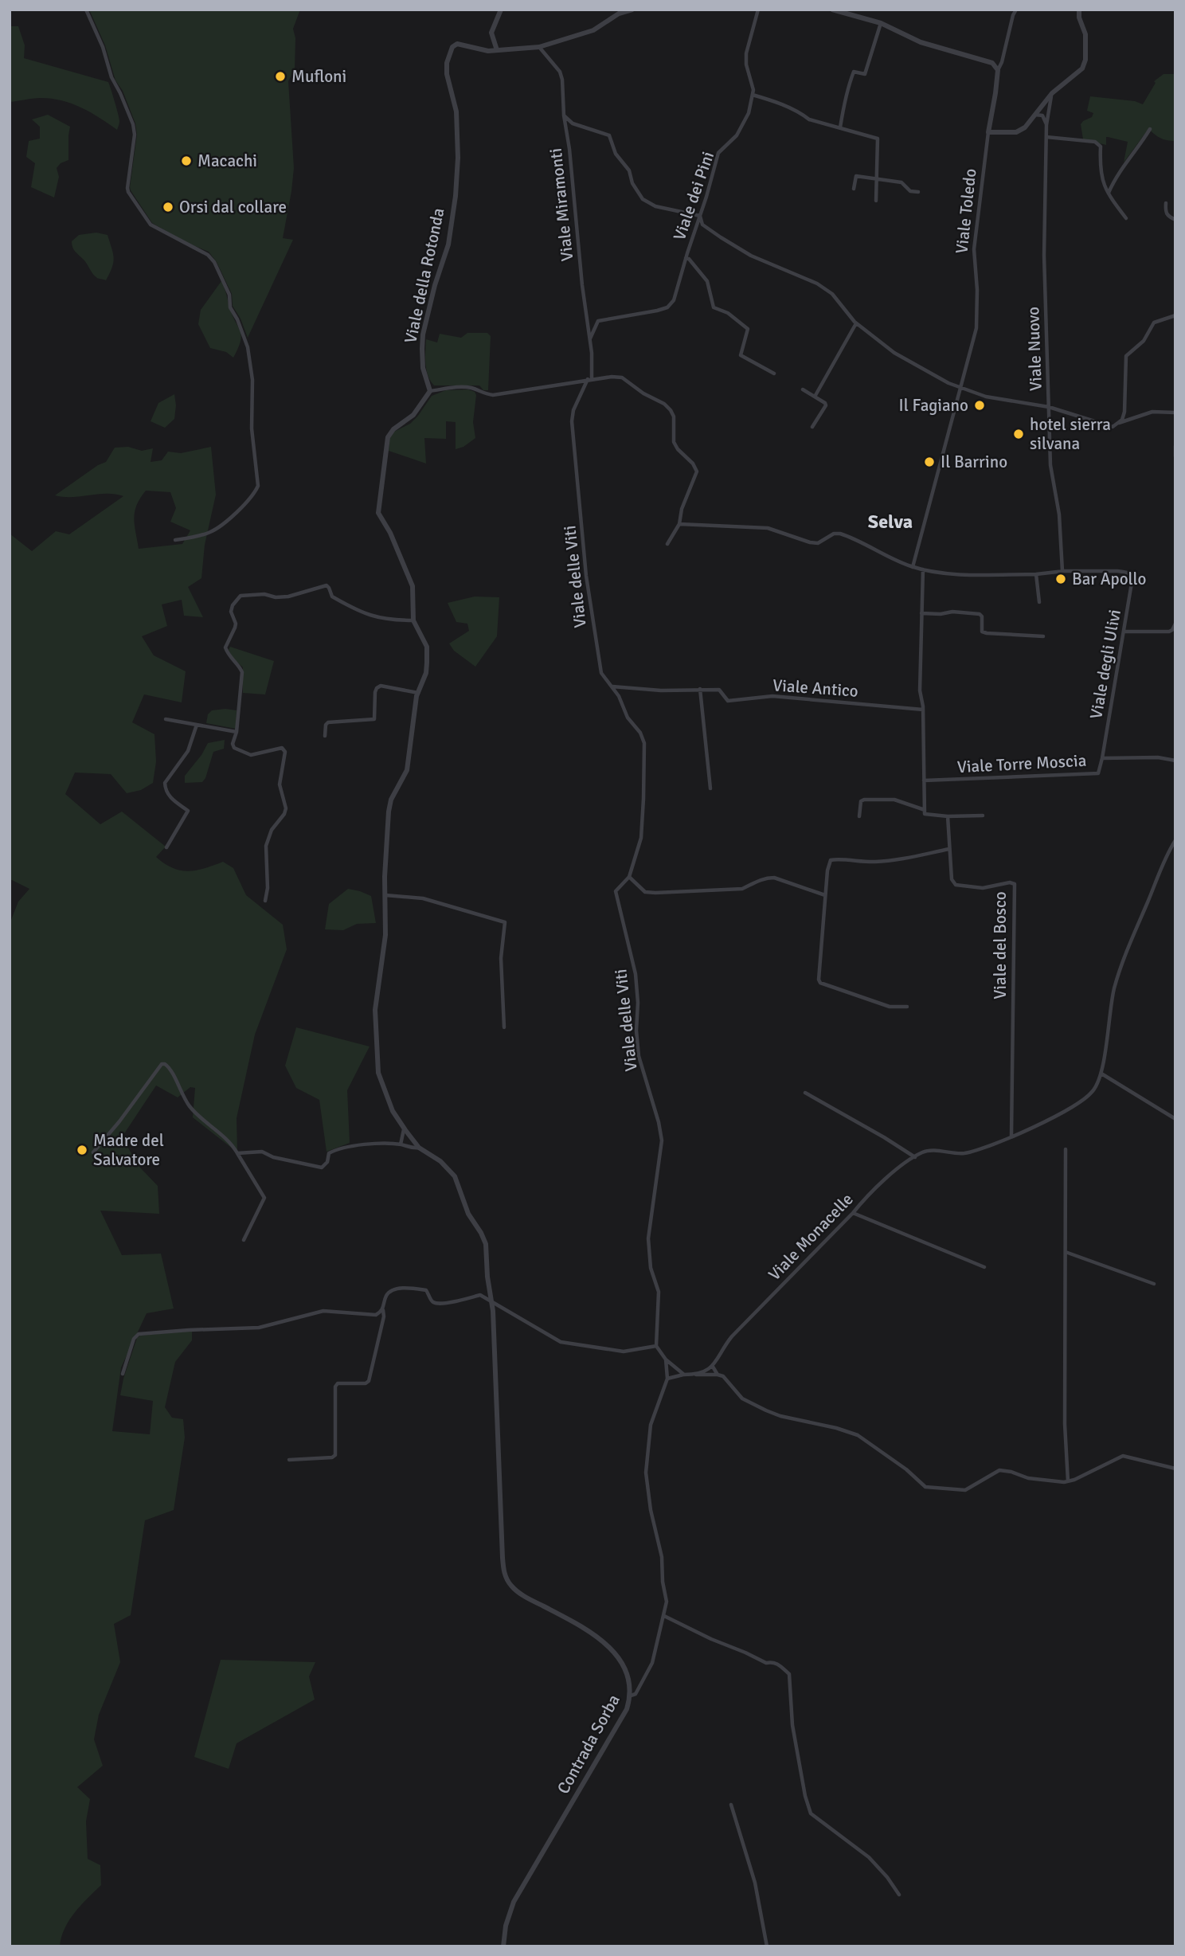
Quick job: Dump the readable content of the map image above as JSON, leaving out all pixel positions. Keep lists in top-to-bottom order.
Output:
{
  "streets": {
    "street": [
      "Viale dei Pini",
      "Viale Miramonti",
      "Viale Toledo",
      "Viale della Rotonda",
      "Viale Nuovo",
      "Viale delle Viti",
      "Viale degli Ulivi",
      "Viale Antico",
      "Viale Torre Moscia",
      "Viale del Bosco",
      "Viale Monacelle",
      "Contrada Sorba"
    ]
  },
  "crossings": [
    ["Viale dei Pini", "Viale Miramonti"],
    ["Viale Miramonti", "Viale delle Viti"],
    ["Viale Nuovo", "Viale degli Ulivi"],
    ["Viale delle Viti", "Viale Antico"],
    ["Viale degli Ulivi", "Viale Torre Moscia"],
    ["Viale del Bosco", "Viale Monacelle"]
  ],
  "districts": ["Selva"],
  "places": [
    "Mufloni",
    "Macachi",
    "Orsi dal collare",
    "Il Fagiano",
    "hotel sierra silvana",
    "Il Barrino",
    "Bar Apollo",
    "Madre del Salvatore"
  ]
}
